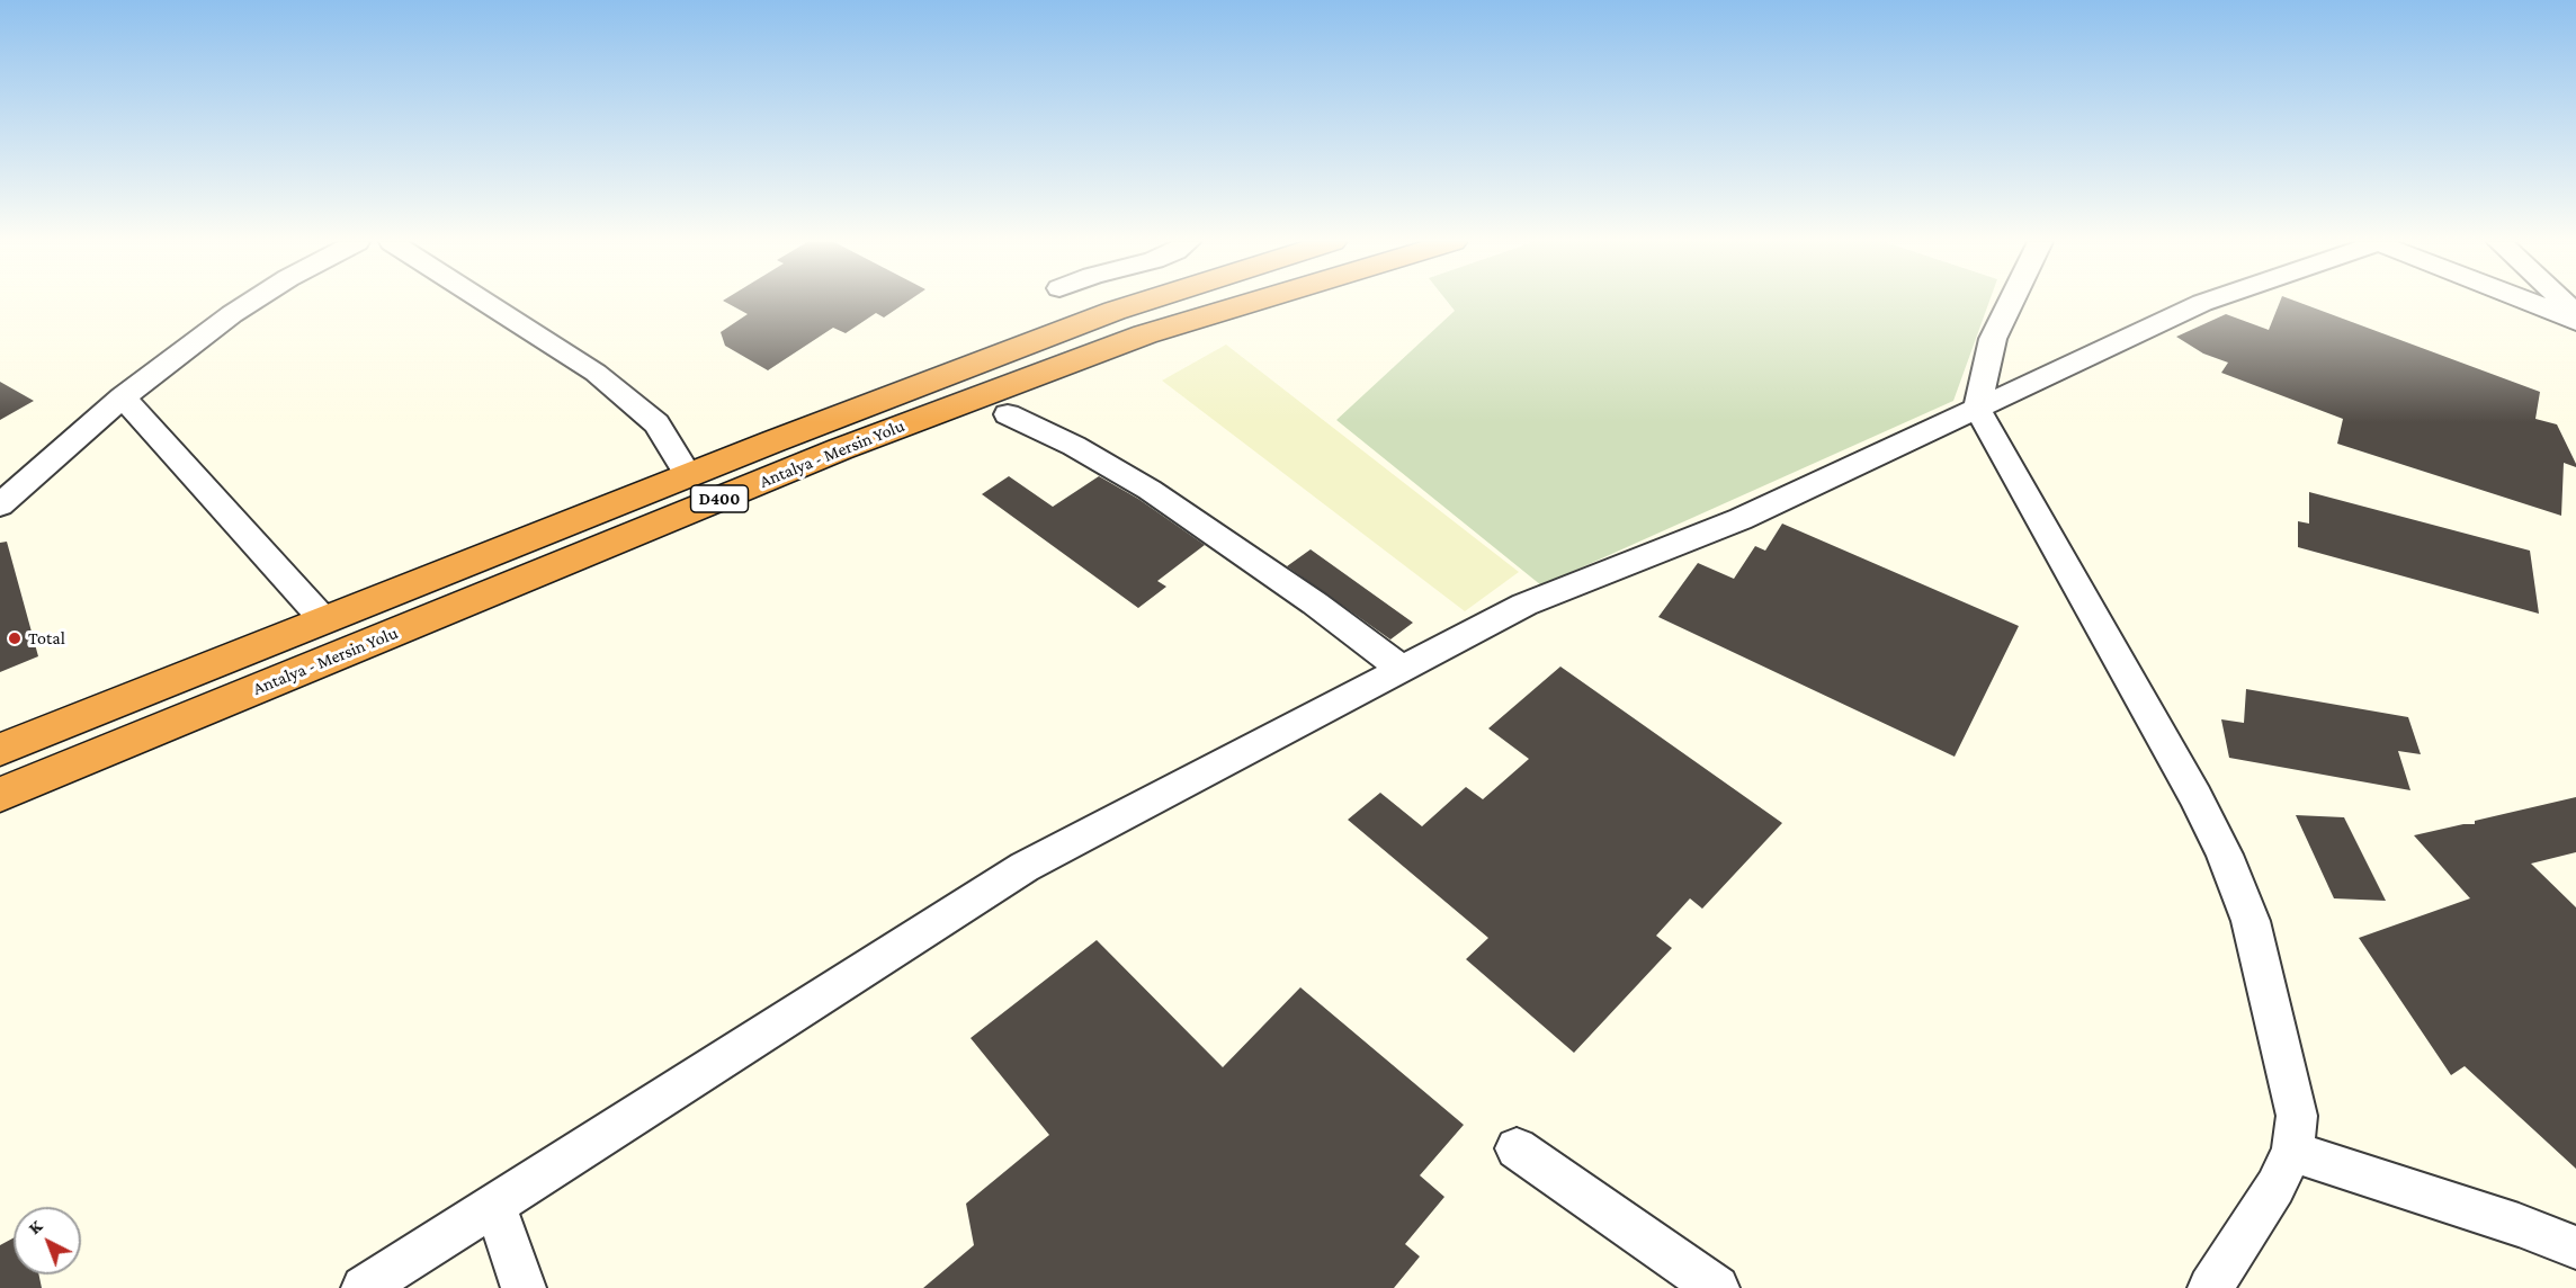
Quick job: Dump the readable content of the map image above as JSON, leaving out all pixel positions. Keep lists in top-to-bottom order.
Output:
{
  "streets": {
    "highway": ["Antalya - Mersin Yolu", "D400"]
  },
  "places": ["Total"],
  "north": "top left"
}
